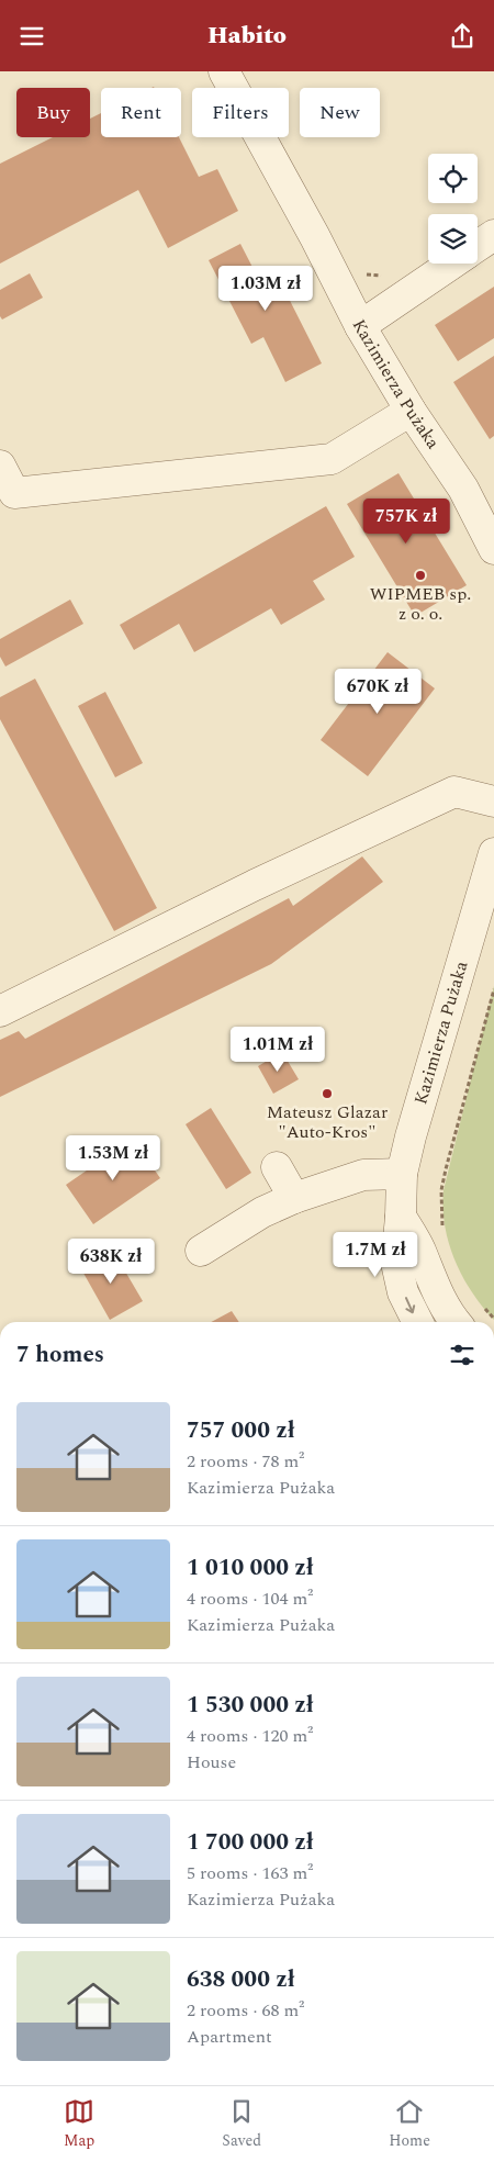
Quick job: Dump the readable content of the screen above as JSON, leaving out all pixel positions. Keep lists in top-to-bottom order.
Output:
{
  "streets": {
    "street": ["Kazimierza Pużaka"]
  },
  "places": ["WIPMEB sp. z o. o.", "Mateusz Glazar \"Auto-Kros\""],
  "page": {
    "header": "Habito",
    "chip": [
      "Buy",
      "Rent",
      "Filters",
      "New"
    ],
    "price": [
      "1.03M zł",
      "757K zł",
      "670K zł",
      "1.01M zł",
      "1.53M zł",
      "1.7M zł",
      "638K zł"
    ],
    "heading": "7 homes",
    "list": [
      {
        "name": "757 000 zł",
        "note": "2 rooms · 78 m² · Kazimierza Pużaka"
      },
      {
        "name": "1 010 000 zł",
        "note": "4 rooms · 104 m² · Kazimierza Pużaka"
      },
      {
        "name": "1 530 000 zł",
        "note": "4 rooms · 120 m² · House"
      },
      {
        "name": "1 700 000 zł",
        "note": "5 rooms · 163 m² · Kazimierza Pużaka"
      },
      {
        "name": "638 000 zł",
        "note": "2 rooms · 68 m² · Apartment"
      }
    ],
    "tabs": ["Map", "Saved", "Home"]
  }
}
